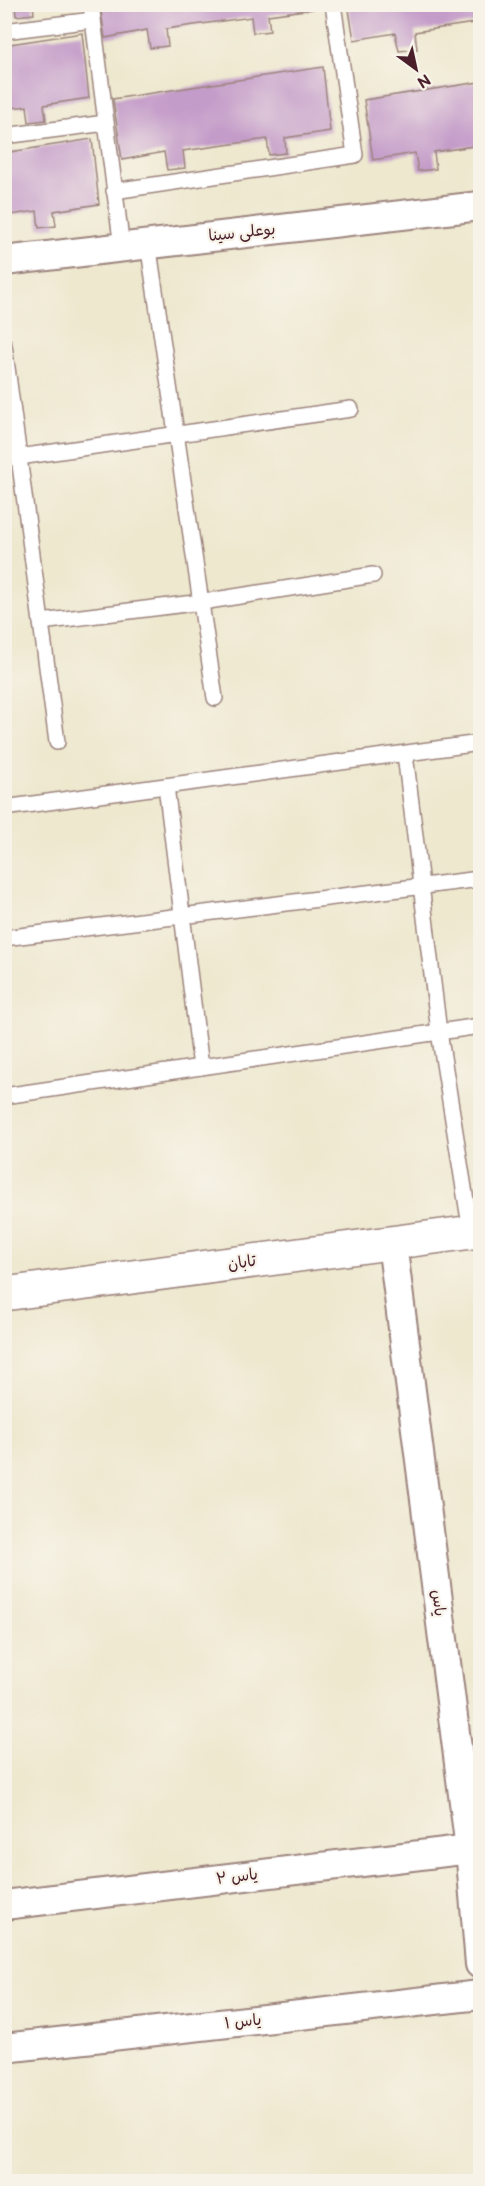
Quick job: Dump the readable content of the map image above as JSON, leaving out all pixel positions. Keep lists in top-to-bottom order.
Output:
{
  "streets": {
    "street": [
      "بوعلی سینا",
      "تابان",
      "یاس",
      "یاس ۲",
      "یاس ۱"
    ]
  },
  "crossings": [
    ["تابان", "یاس"],
    ["یاس", "یاس ۲"]
  ],
  "north": "bottom right"
}
